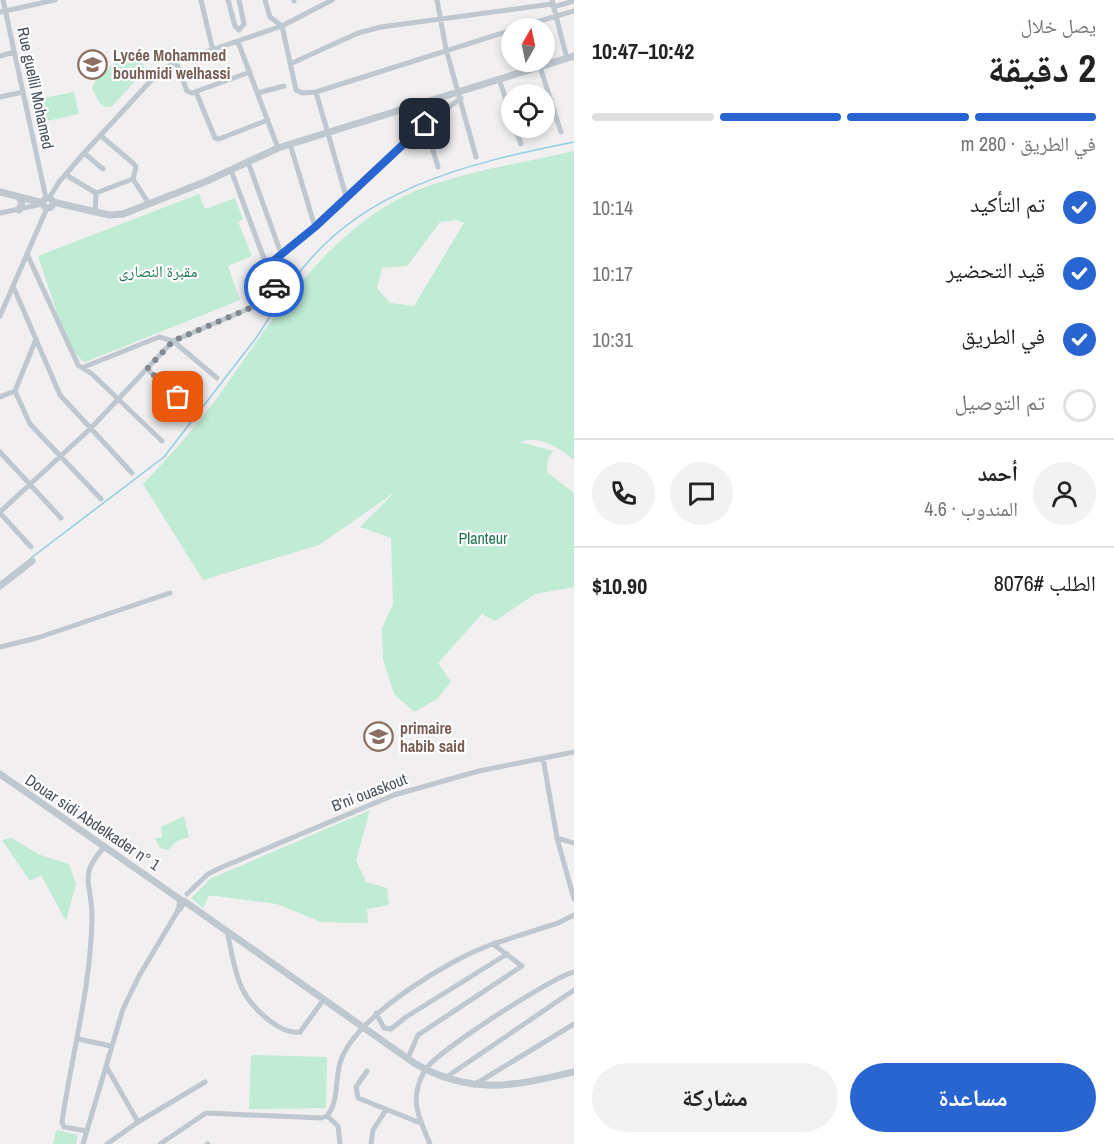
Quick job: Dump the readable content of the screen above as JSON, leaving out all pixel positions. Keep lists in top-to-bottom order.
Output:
{
  "streets": {
    "street": ["Rue guellil Mohamed", "B'ni ouaskout", "Douar sidi Abdelkader n° 1"]
  },
  "crossings": [
    ["B'ni ouaskout", "Douar sidi Abdelkader n° 1"]
  ],
  "parks": ["مقبرة النصارى", "Planteur"],
  "places": {
    "school or university": ["Lycée Mohammed bouhmidi welhassi", "primaire habib said"]
  },
  "north": "top",
  "page": {
    "heading": ["2 دقيقة", "يصل خلال", "10:42–10:47"],
    "panel": [
      "أحمد",
      "المندوب · 4.6",
      "الطلب #8076",
      "$10.90"
    ],
    "bar": "في الطريق · 280 m",
    "list": [
      ["تم التأكيد", "10:14"],
      ["قيد التحضير", "10:17"],
      ["في الطريق", "10:31"],
      "تم التوصيل"
    ],
    "buttons": ["مساعدة", "مشاركة"]
  }
}
